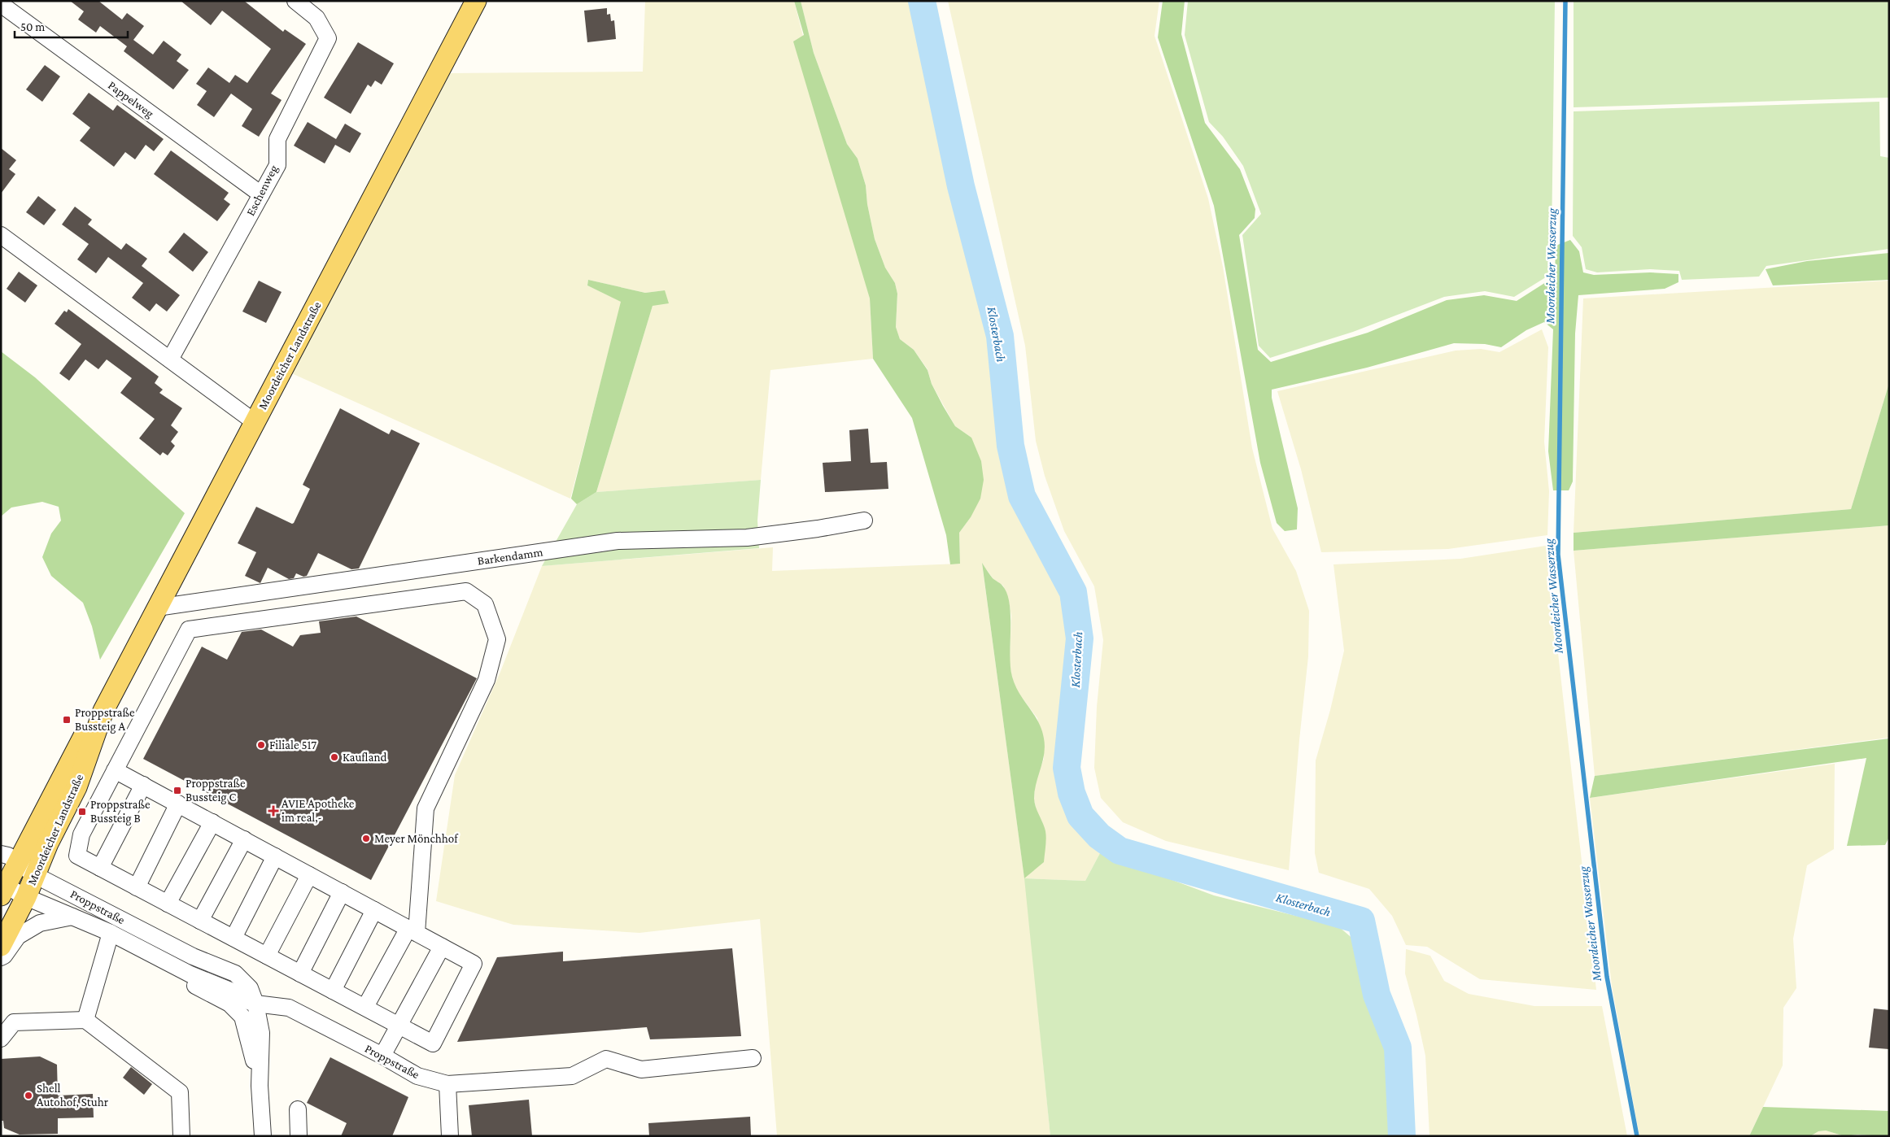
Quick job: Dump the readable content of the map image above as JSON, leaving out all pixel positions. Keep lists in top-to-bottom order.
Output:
{
  "streets": {
    "main road": ["Moordeicher Landstraße"],
    "street": [
      "Pappelweg",
      "Eschenweg",
      "Barkendamm",
      "Proppstraße"
    ]
  },
  "crossings": [
    ["Pappelweg", "Eschenweg"],
    ["Moordeicher Landstraße", "Barkendamm"],
    ["Moordeicher Landstraße", "Proppstraße"]
  ],
  "water": ["Moordeicher Wasserzug", "Klosterbach"],
  "places": {
    "transit": ["Proppstraße Bussteig A", "Proppstraße Bussteig C", "Proppstraße Bussteig B"],
    "other": [
      "Filiale 517",
      "Kaufland",
      "Meyer Mönchhof",
      "Shell Autohof, Stuhr"
    ],
    "health": ["AVIE Apotheke im real,-"]
  },
  "scale_bar": "50 m"
}
